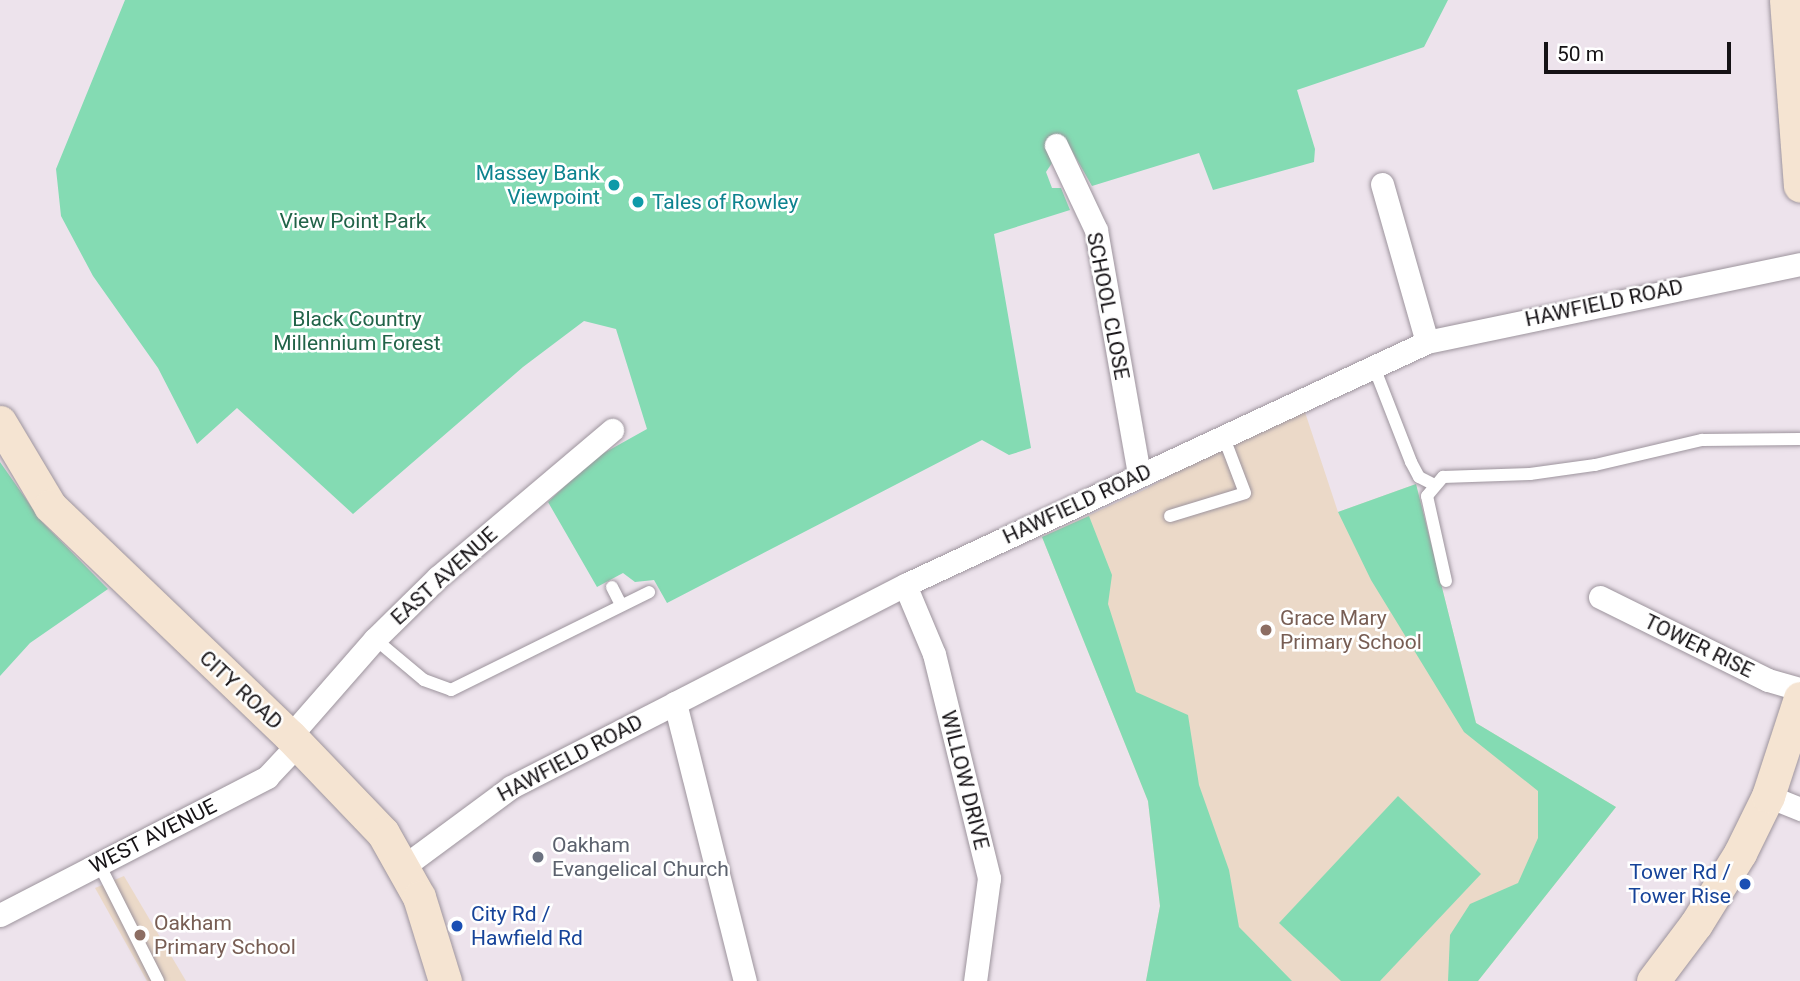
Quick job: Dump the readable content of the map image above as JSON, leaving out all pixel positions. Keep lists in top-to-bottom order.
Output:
{
  "streets": {
    "street": [
      "HAWFIELD ROAD",
      "SCHOOL CLOSE",
      "EAST AVENUE",
      "TOWER RISE",
      "CITY ROAD",
      "WILLOW DRIVE",
      "WEST AVENUE"
    ]
  },
  "crossings": [
    ["HAWFIELD ROAD", "SCHOOL CLOSE"],
    ["HAWFIELD ROAD", "CITY ROAD"],
    ["HAWFIELD ROAD", "WILLOW DRIVE"],
    ["EAST AVENUE", "CITY ROAD"],
    ["EAST AVENUE", "WEST AVENUE"],
    ["CITY ROAD", "WEST AVENUE"]
  ],
  "parks": ["View Point Park", "Black Country Millennium Forest"],
  "places": [
    "Massey Bank Viewpoint",
    "Tales of Rowley",
    "Grace Mary Primary School",
    "Oakham Evangelical Church",
    "Tower Rd / Tower Rise",
    "City Rd / Hawfield Rd",
    "Oakham Primary School"
  ],
  "scale_bar": "50 m"
}
